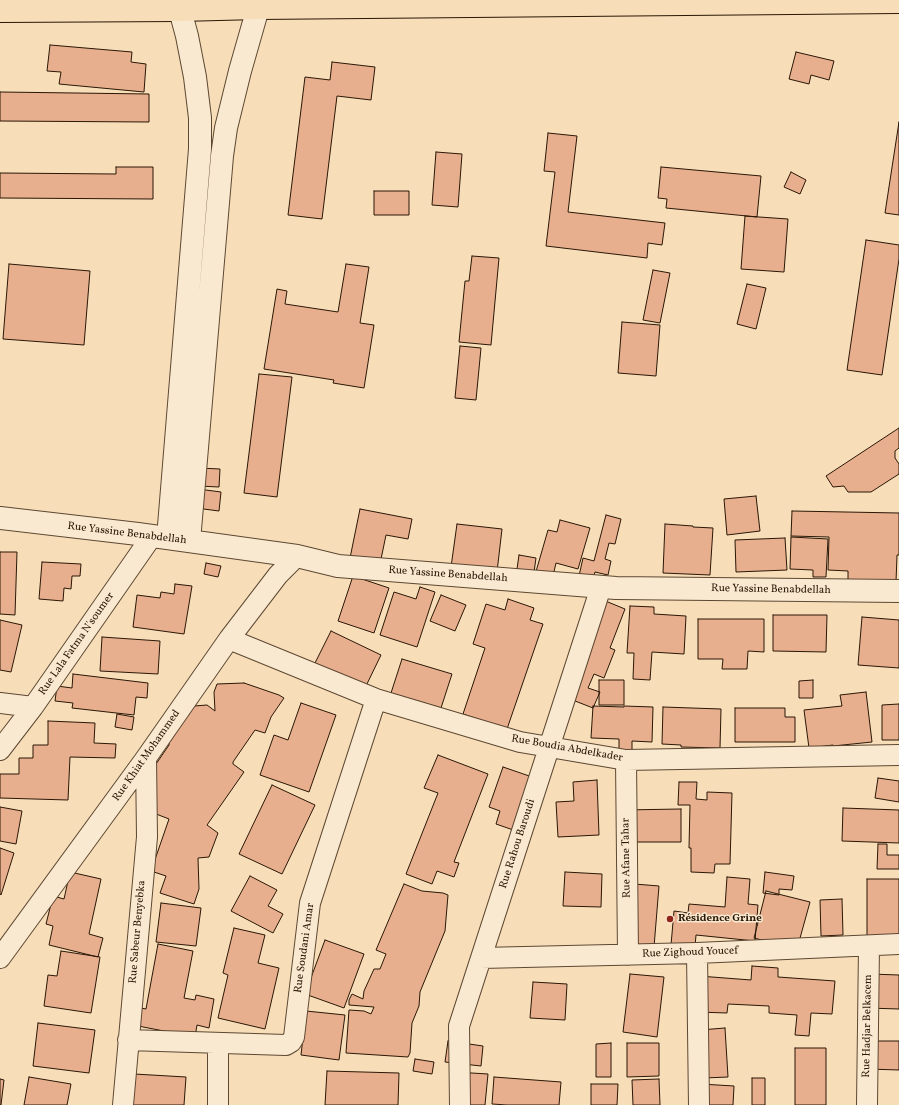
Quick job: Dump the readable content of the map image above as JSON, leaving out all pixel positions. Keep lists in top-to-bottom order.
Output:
{
  "streets": {
    "street": [
      "Rue Yassine Benabdellah",
      "Rue Lala Fatma N'soumer",
      "Rue Boudia Abdelkader",
      "Rue Khiat Mohammed",
      "Rue Rahou Baroudi",
      "Rue Afane Tahar",
      "Rue Sabeur Benyebka",
      "Rue Soudani Amar",
      "Rue Zighoud Youcef",
      "Rue Hadjar Belkacem"
    ]
  },
  "crossings": [
    ["Rue Yassine Benabdellah", "Rue Lala Fatma N'soumer"],
    ["Rue Yassine Benabdellah", "Rue Khiat Mohammed"],
    ["Rue Yassine Benabdellah", "Rue Rahou Baroudi"],
    ["Rue Boudia Abdelkader", "Rue Khiat Mohammed"],
    ["Rue Boudia Abdelkader", "Rue Rahou Baroudi"],
    ["Rue Boudia Abdelkader", "Rue Afane Tahar"],
    ["Rue Boudia Abdelkader", "Rue Soudani Amar"],
    ["Rue Khiat Mohammed", "Rue Sabeur Benyebka"],
    ["Rue Rahou Baroudi", "Rue Zighoud Youcef"],
    ["Rue Afane Tahar", "Rue Zighoud Youcef"],
    ["Rue Sabeur Benyebka", "Rue Soudani Amar"],
    ["Rue Zighoud Youcef", "Rue Hadjar Belkacem"]
  ],
  "places": ["Résidence Grine"]
}
